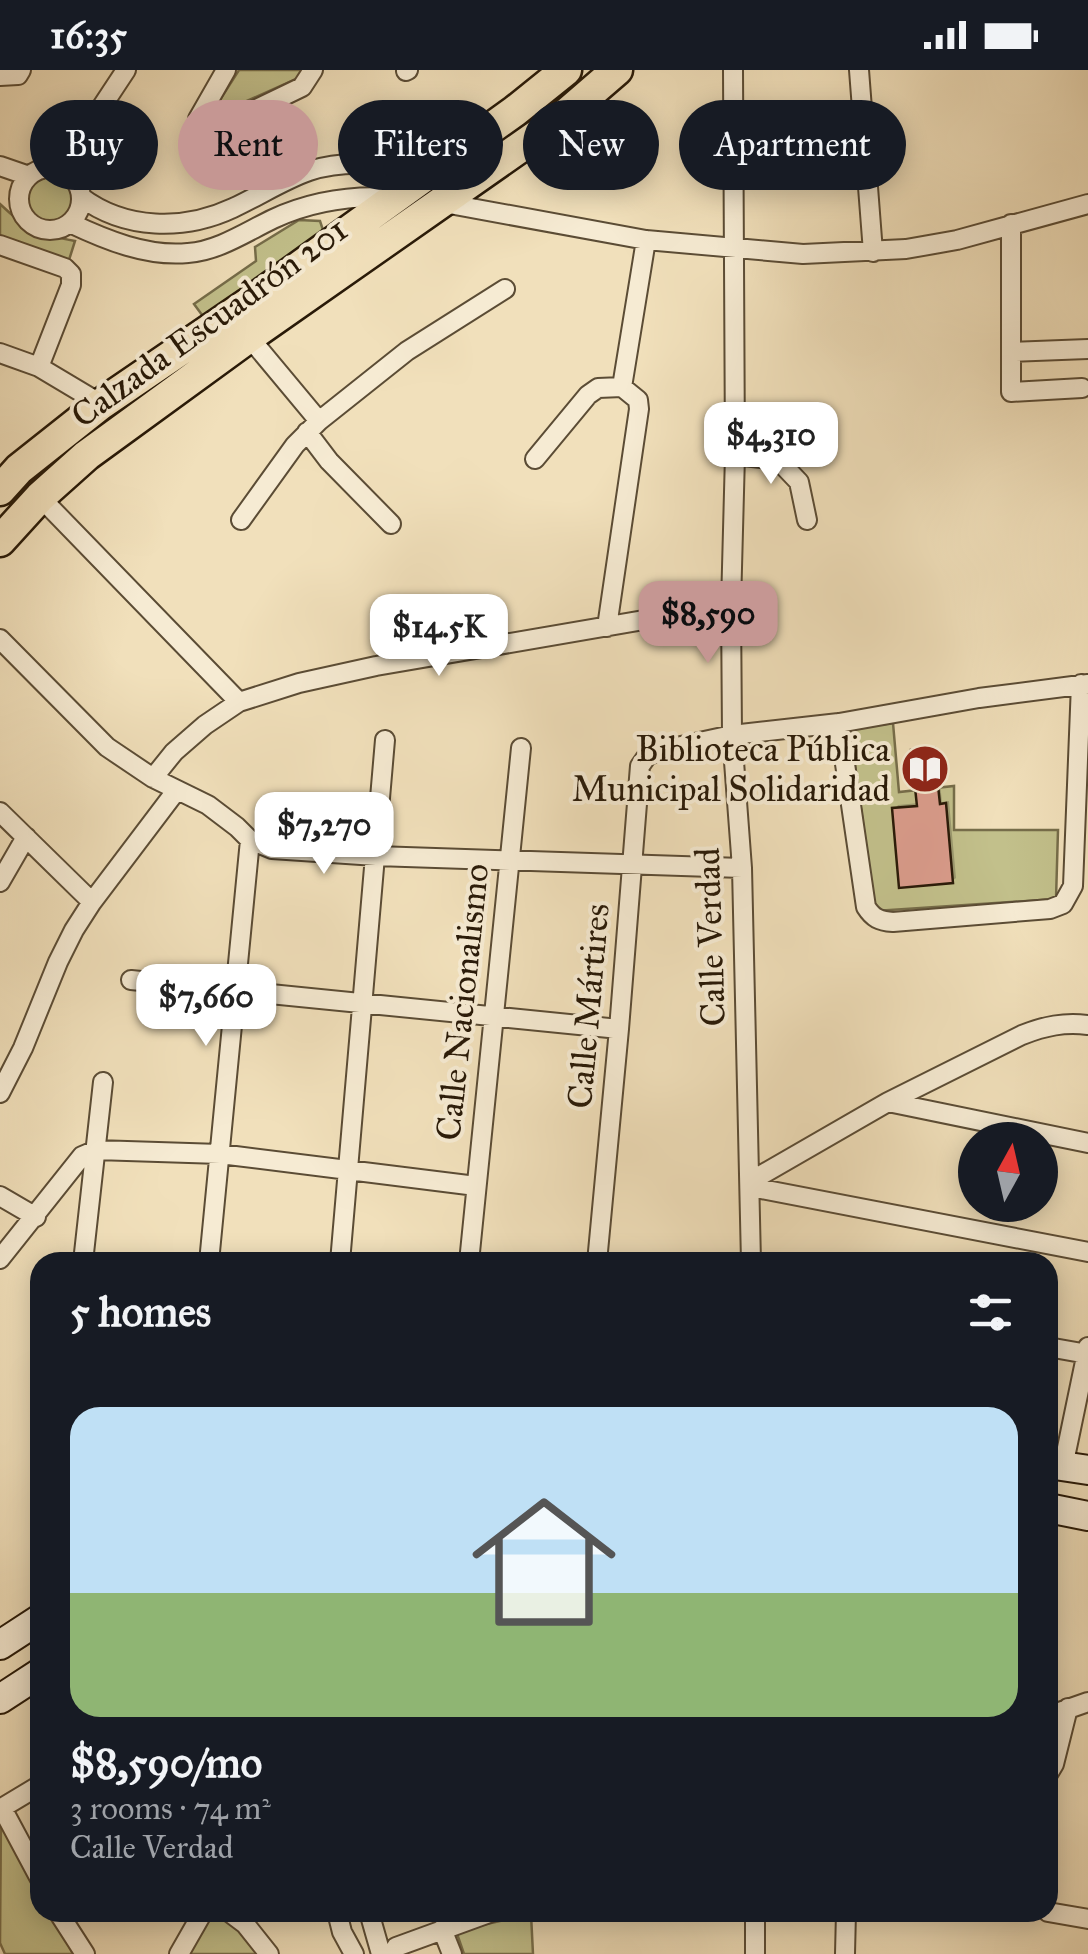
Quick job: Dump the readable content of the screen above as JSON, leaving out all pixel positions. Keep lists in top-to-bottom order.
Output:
{
  "streets": {
    "main road": ["Calzada Escuadrón 201"],
    "street": ["Calle Verdad", "Calle Nacionalismo", "Calle Mártires"]
  },
  "crossings": [
    ["Calle Verdad", "Calle Mártires"]
  ],
  "places": {
    "library": ["Biblioteca Pública Municipal Solidaridad"]
  },
  "north": "top",
  "page": {
    "status": "16:35",
    "chip": [
      "Buy",
      "Rent",
      "Filters",
      "New",
      "Apartment"
    ],
    "price": [
      "$4,310",
      "$8,590",
      "$14.5K",
      "$7,270",
      "$7,660"
    ],
    "heading": "5 homes",
    "list": [
      {
        "name": "$8,590/mo",
        "note": "3 rooms · 74 m² · Calle Verdad"
      }
    ]
  }
}
